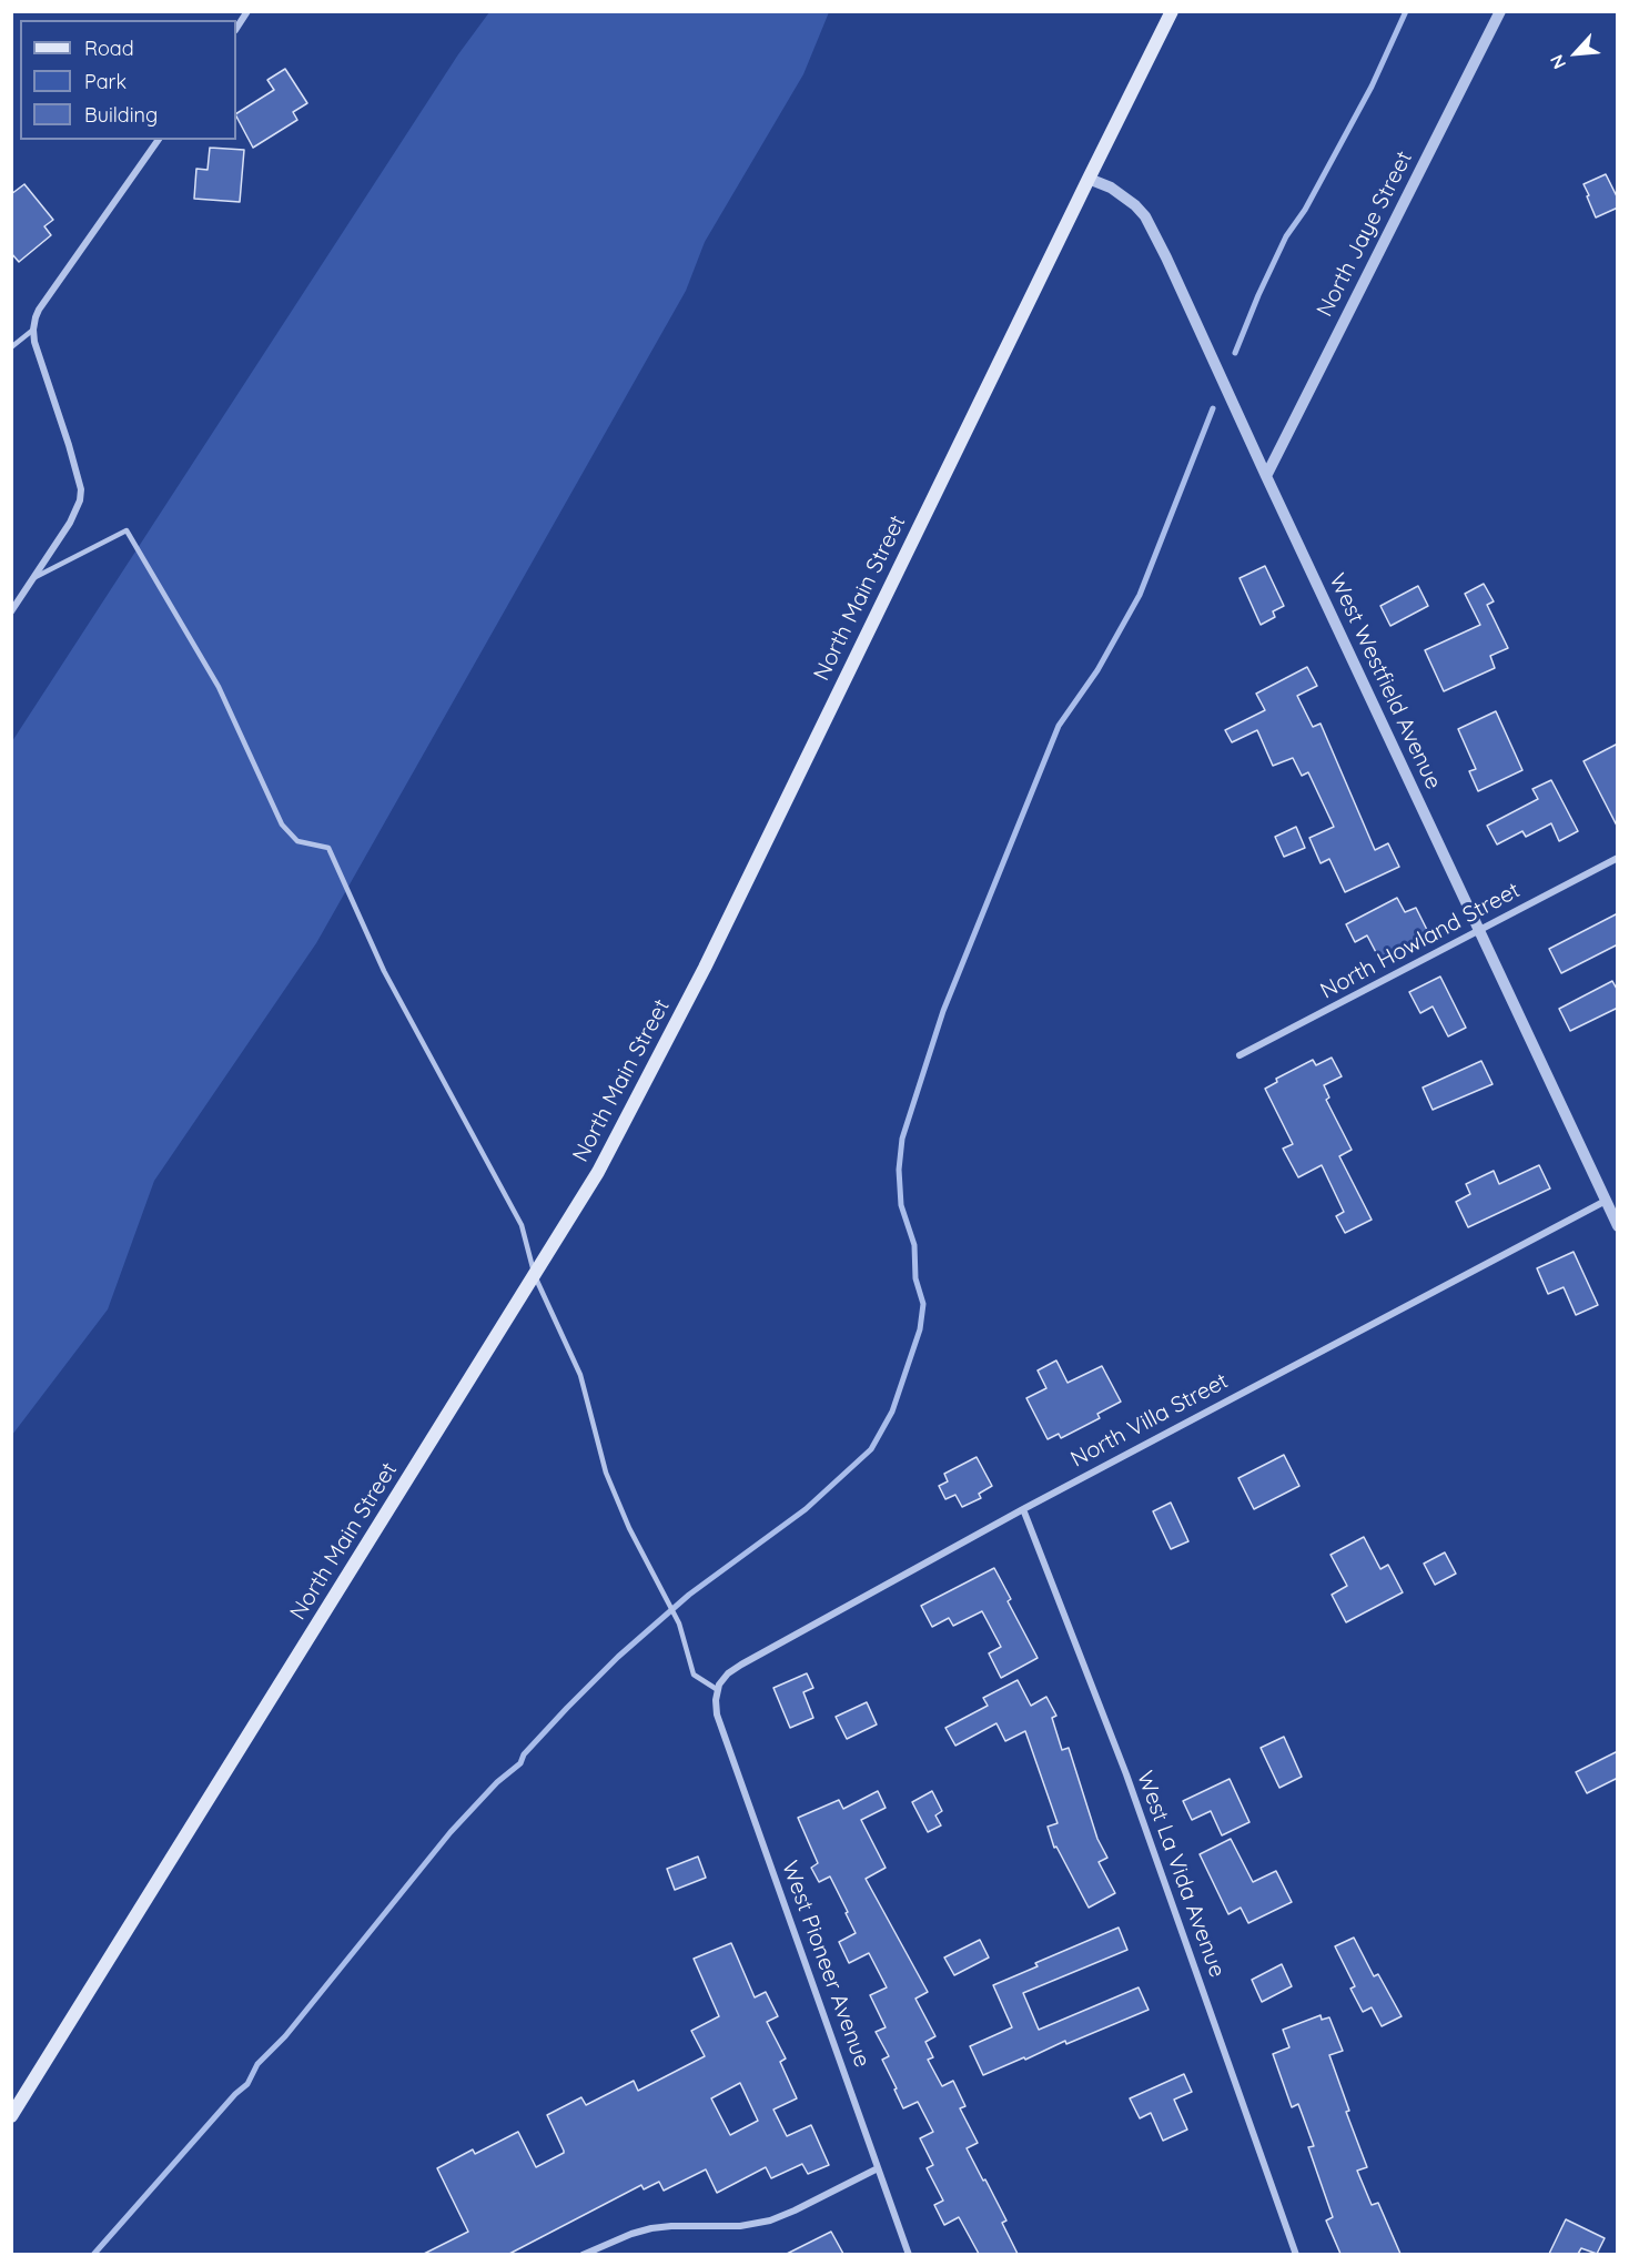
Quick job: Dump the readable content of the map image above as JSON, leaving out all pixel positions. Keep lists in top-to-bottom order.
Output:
{
  "streets": {
    "main road": ["North Main Street"],
    "street": [
      "North Jaye Street",
      "West Westfield Avenue",
      "North Howland Street",
      "North Villa Street",
      "West La Vida Avenue",
      "West Pioneer Avenue"
    ]
  },
  "crossings": [
    ["North Jaye Street", "West Westfield Avenue"],
    ["North Main Street", "West Westfield Avenue"],
    ["West Westfield Avenue", "North Howland Street"],
    ["West Westfield Avenue", "North Villa Street"],
    ["North Villa Street", "West La Vida Avenue"],
    ["North Villa Street", "West Pioneer Avenue"]
  ],
  "legend": ["Road", "Park", "Building"],
  "north": "bottom left"
}
